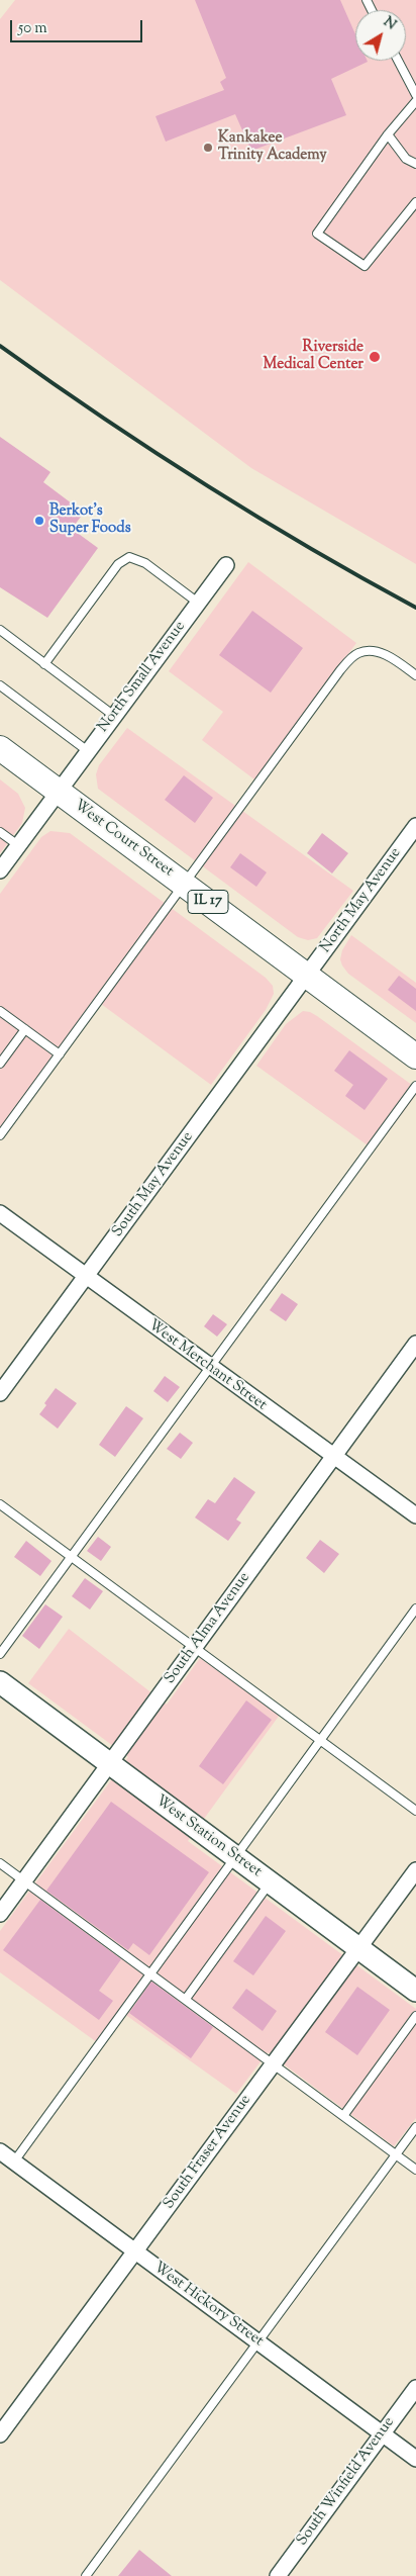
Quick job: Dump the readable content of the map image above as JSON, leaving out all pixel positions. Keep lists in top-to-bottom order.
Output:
{
  "streets": {
    "main road": ["West Court Street", "IL 17", "West Station Street"],
    "street": [
      "North Small Avenue",
      "North May Avenue",
      "South May Avenue",
      "West Merchant Street",
      "South Alma Avenue",
      "South Fraser Avenue",
      "West Hickory Street",
      "South Winfield Avenue"
    ]
  },
  "crossings": [
    ["North Small Avenue", "West Court Street"],
    ["West Court Street", "North May Avenue"],
    ["West Court Street", "South May Avenue"],
    ["North May Avenue", "South May Avenue"],
    ["South May Avenue", "West Merchant Street"],
    ["West Merchant Street", "South Alma Avenue"],
    ["South Alma Avenue", "West Station Street"],
    ["West Station Street", "South Fraser Avenue"],
    ["South Fraser Avenue", "West Hickory Street"],
    ["West Hickory Street", "South Winfield Avenue"]
  ],
  "places": ["Kankakee Trinity Academy", "Riverside Medical Center", "Berkot's Super Foods"],
  "scale_bar": "50 m",
  "north": "top right"
}
